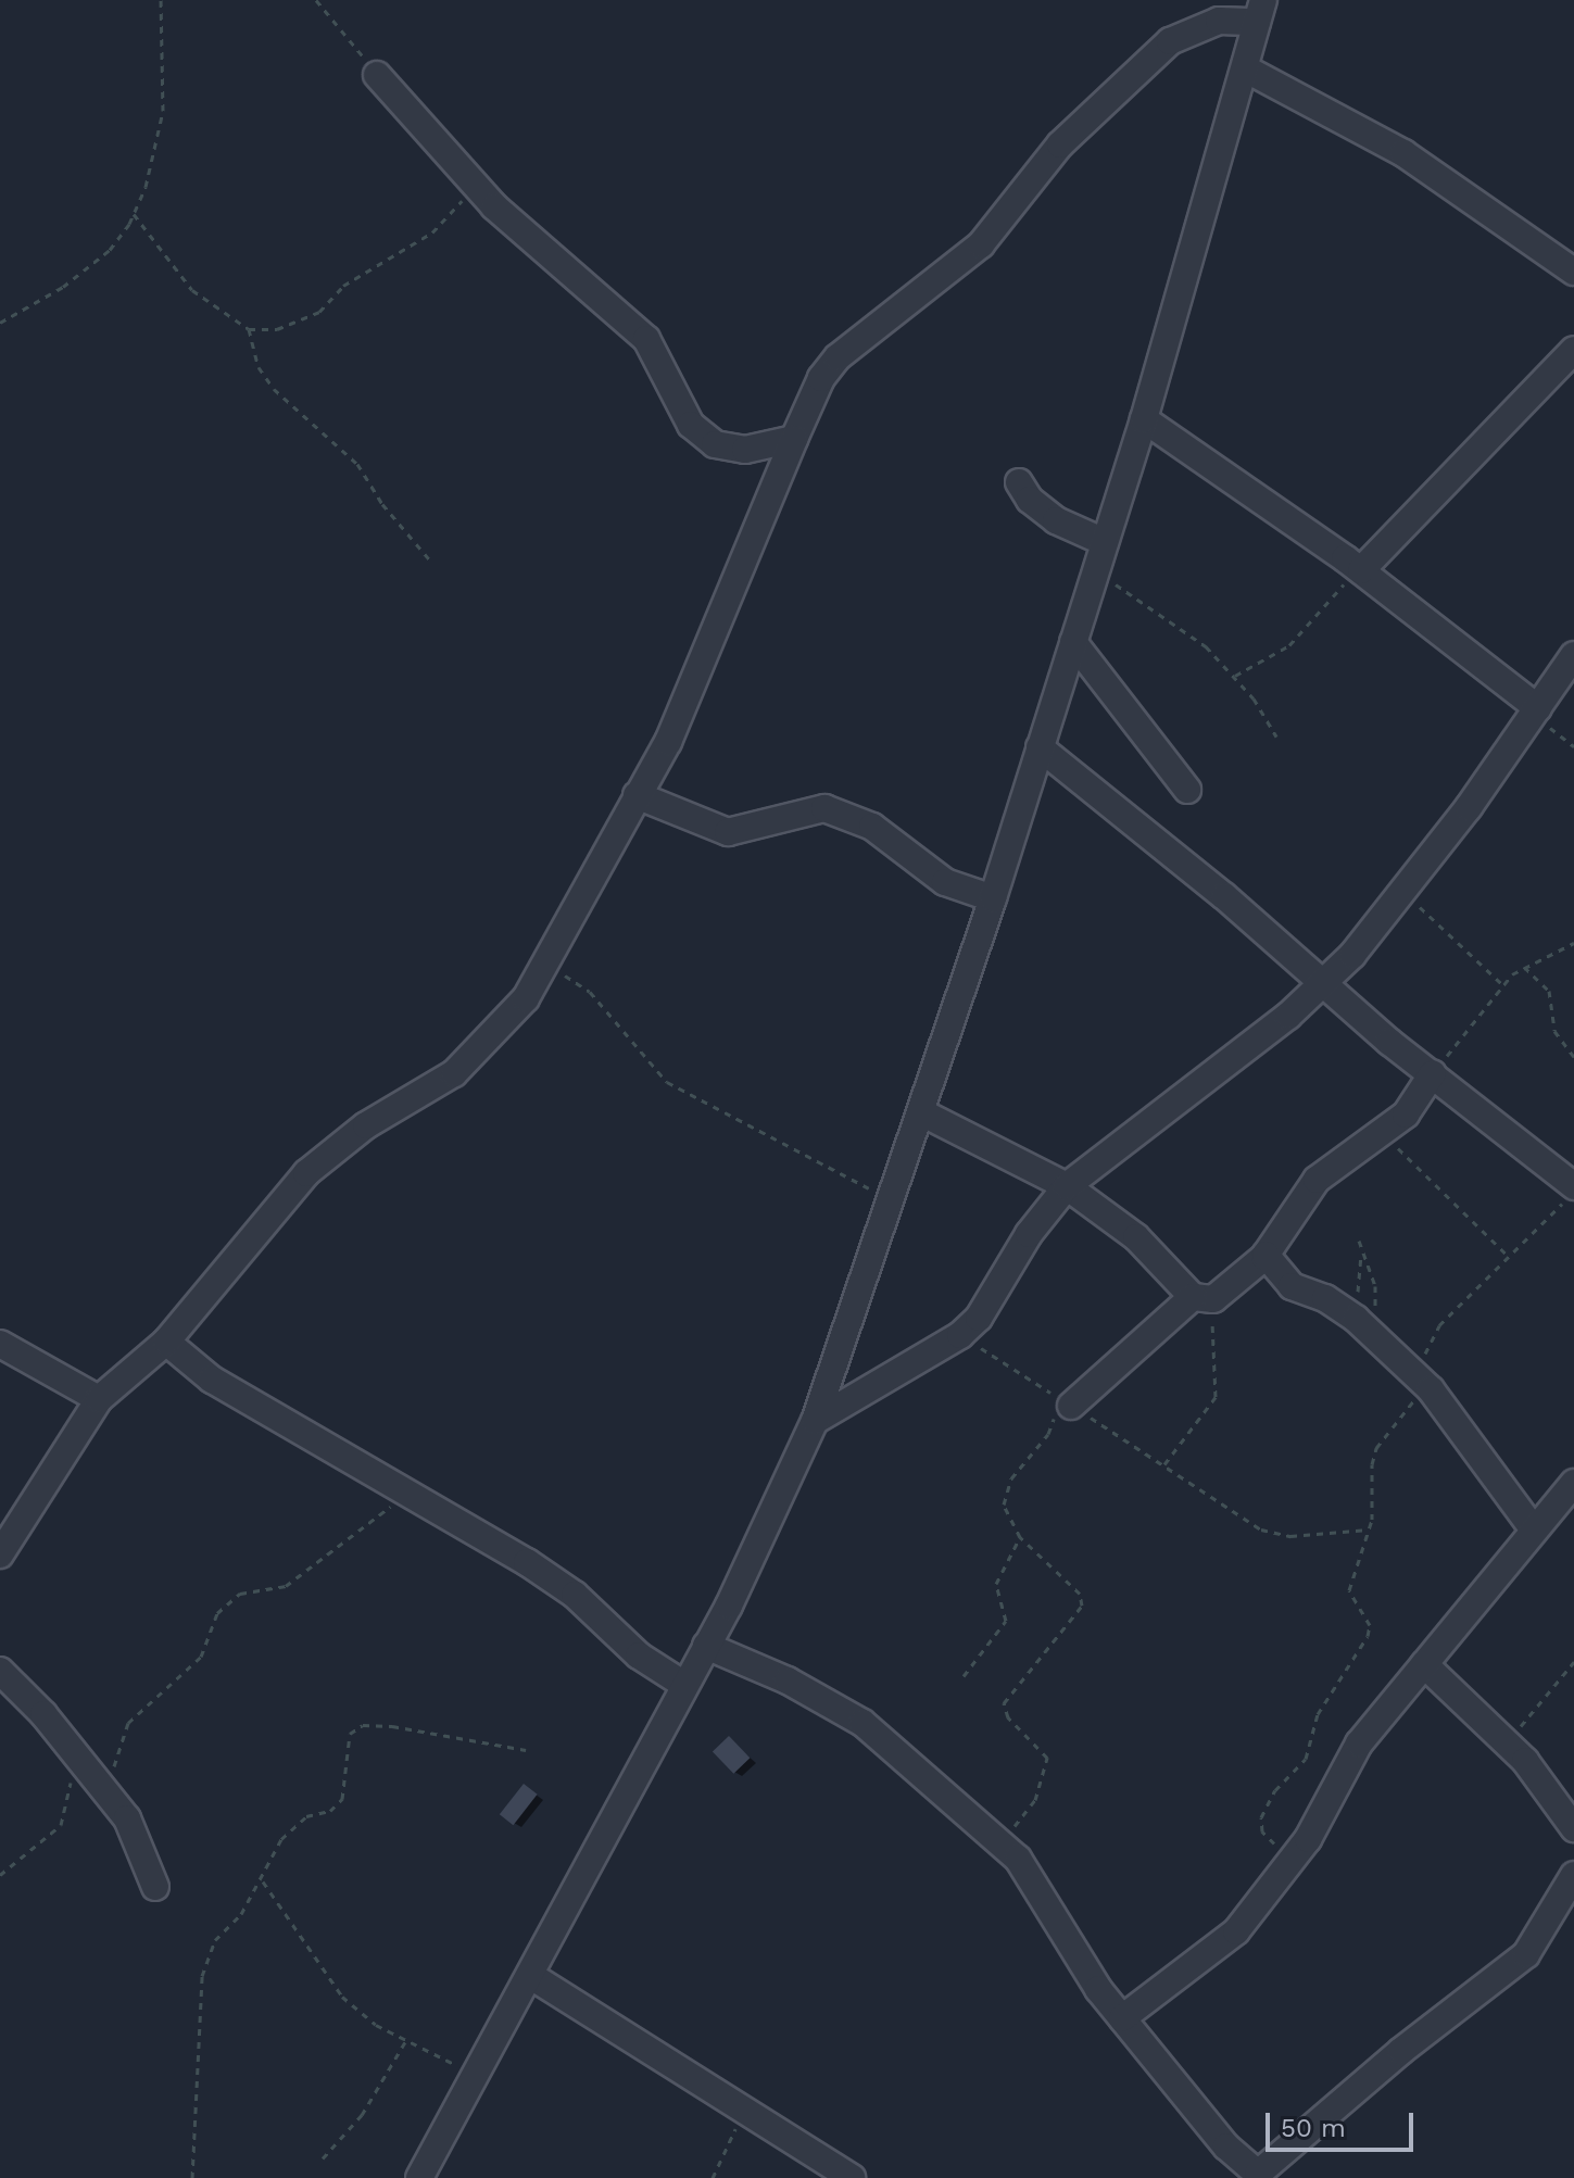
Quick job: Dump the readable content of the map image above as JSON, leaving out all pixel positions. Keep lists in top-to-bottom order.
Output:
{
  "scale_bar": "50 m"
}
